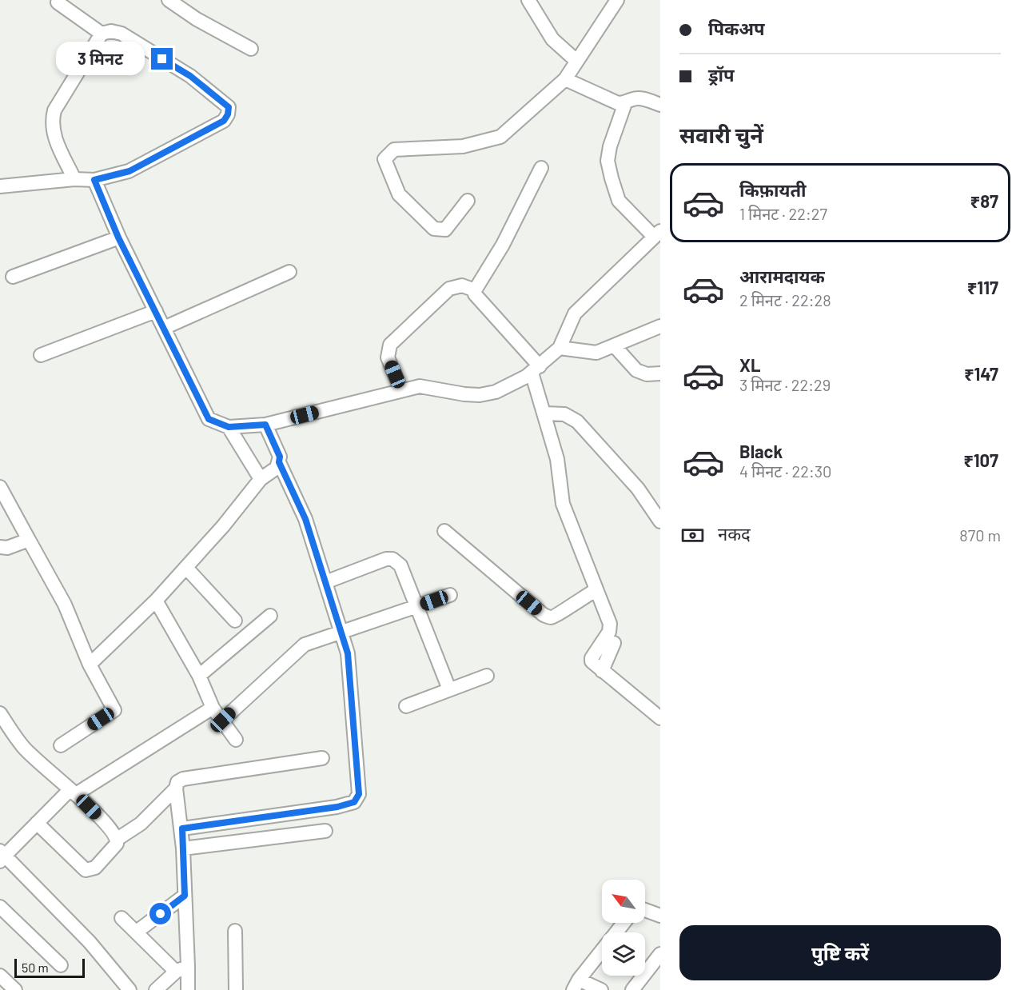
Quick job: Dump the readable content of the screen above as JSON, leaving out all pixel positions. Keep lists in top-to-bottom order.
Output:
{
  "scale_bar": "50 m",
  "north": "top left",
  "page": {
    "banner": ["पिकअप", "ड्रॉप"],
    "bubble": "3 मिनट",
    "heading": "सवारी चुनें",
    "list": [
      {
        "name": "किफ़ायती",
        "note": "1 मिनट · 22:27",
        "value": "₹87"
      },
      {
        "name": "आरामदायक",
        "note": "2 मिनट · 22:28",
        "value": "₹117"
      },
      {
        "name": "XL",
        "note": "3 मिनट · 22:29",
        "value": "₹147"
      },
      {
        "name": "Black",
        "note": "4 मिनट · 22:30",
        "value": "₹107"
      }
    ],
    "pay": ["नकद", "870 m"],
    "buttons": "पुष्टि करें",
    "scale": "50 m"
  }
}
